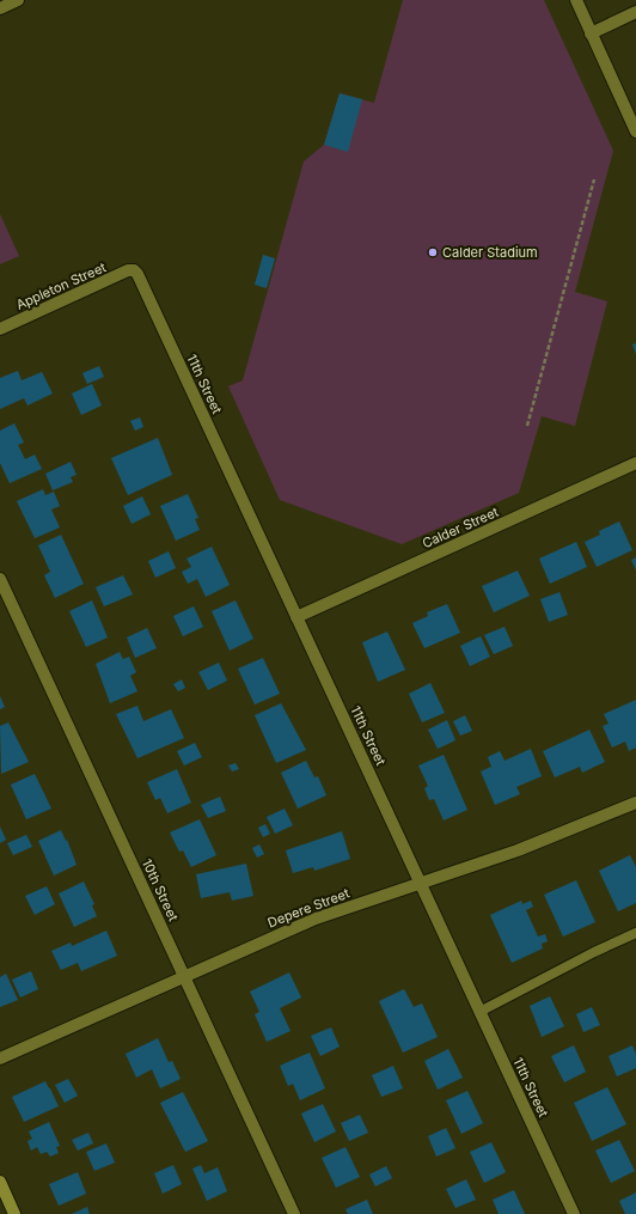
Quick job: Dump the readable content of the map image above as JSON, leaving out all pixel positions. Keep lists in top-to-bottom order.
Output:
{
  "streets": {
    "street": [
      "Appleton Street",
      "11th Street",
      "Calder Street",
      "10th Street",
      "Depere Street"
    ]
  },
  "crossings": [
    ["Appleton Street", "11th Street"],
    ["11th Street", "Calder Street"],
    ["11th Street", "Depere Street"],
    ["10th Street", "Depere Street"]
  ],
  "places": ["Calder Stadium"]
}
